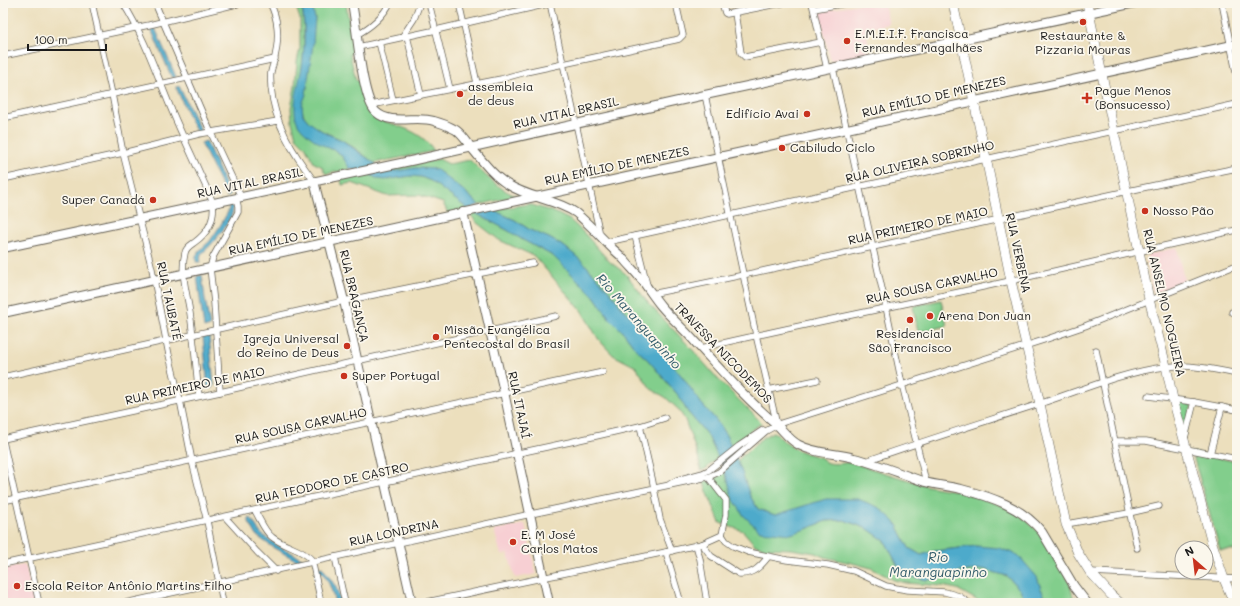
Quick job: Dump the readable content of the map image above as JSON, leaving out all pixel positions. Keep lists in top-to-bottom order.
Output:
{
  "streets": {
    "main road": ["RUA VERBENA", "RUA ANSELMO NOGUEIRA"],
    "street": [
      "RUA EMÍLIO DE MENEZES",
      "RUA VITAL BRASIL",
      "RUA OLIVEIRA SOBRINHO",
      "RUA PRIMEIRO DE MAIO",
      "RUA SOUSA CARVALHO",
      "RUA BRAGANÇA",
      "RUA TAUBATÉ",
      "TRAVESSA NICODEMOS",
      "RUA ITAJAÍ",
      "RUA TEODORO DE CASTRO",
      "RUA LONDRINA"
    ]
  },
  "crossings": [
    ["RUA EMÍLIO DE MENEZES", "RUA VERBENA"],
    ["RUA EMÍLIO DE MENEZES", "RUA BRAGANÇA"],
    ["RUA EMÍLIO DE MENEZES", "RUA TAUBATÉ"],
    ["RUA EMÍLIO DE MENEZES", "RUA ANSELMO NOGUEIRA"],
    ["RUA EMÍLIO DE MENEZES", "TRAVESSA NICODEMOS"],
    ["RUA EMÍLIO DE MENEZES", "RUA ITAJAÍ"],
    ["RUA VITAL BRASIL", "RUA VERBENA"],
    ["RUA VITAL BRASIL", "RUA BRAGANÇA"],
    ["RUA VITAL BRASIL", "RUA TAUBATÉ"],
    ["RUA VITAL BRASIL", "RUA ANSELMO NOGUEIRA"],
    ["RUA VITAL BRASIL", "TRAVESSA NICODEMOS"],
    ["RUA OLIVEIRA SOBRINHO", "RUA VERBENA"],
    ["RUA OLIVEIRA SOBRINHO", "RUA ANSELMO NOGUEIRA"],
    ["RUA OLIVEIRA SOBRINHO", "TRAVESSA NICODEMOS"],
    ["RUA PRIMEIRO DE MAIO", "RUA VERBENA"],
    ["RUA PRIMEIRO DE MAIO", "RUA BRAGANÇA"],
    ["RUA PRIMEIRO DE MAIO", "RUA TAUBATÉ"],
    ["RUA PRIMEIRO DE MAIO", "RUA ANSELMO NOGUEIRA"],
    ["RUA PRIMEIRO DE MAIO", "TRAVESSA NICODEMOS"],
    ["RUA PRIMEIRO DE MAIO", "RUA ITAJAÍ"],
    ["RUA VERBENA", "RUA SOUSA CARVALHO"],
    ["RUA SOUSA CARVALHO", "RUA BRAGANÇA"],
    ["RUA SOUSA CARVALHO", "RUA TAUBATÉ"],
    ["RUA SOUSA CARVALHO", "RUA ANSELMO NOGUEIRA"],
    ["RUA SOUSA CARVALHO", "TRAVESSA NICODEMOS"],
    ["RUA SOUSA CARVALHO", "RUA ITAJAÍ"],
    ["RUA BRAGANÇA", "RUA TEODORO DE CASTRO"],
    ["RUA BRAGANÇA", "RUA LONDRINA"],
    ["RUA TAUBATÉ", "RUA TEODORO DE CASTRO"],
    ["RUA TAUBATÉ", "RUA LONDRINA"],
    ["RUA ITAJAÍ", "RUA TEODORO DE CASTRO"],
    ["RUA ITAJAÍ", "RUA LONDRINA"]
  ],
  "water": ["Rio Maranguapinho"],
  "places": {
    "other": [
      "Restaurante & Pizzaria Mouras",
      "E.M.E.I.F. Francisca Fernandes Magalhães",
      "assembleia de deus",
      "Edifício Avai",
      "Cabiludo Ciclo",
      "Super Canadá",
      "Nosso Pão",
      "Arena Don Juan",
      "Residencial São Francisco",
      "Missão Evangélica Pentecostal do Brasil",
      "Igreja Universal do Reino de Deus",
      "Super Portugal",
      "E. M José Carlos Matos",
      "Escola Reitor Antônio Martins Filho"
    ],
    "health": ["Pague Menos (Bonsucesso)"]
  },
  "scale_bar": "100 m",
  "north": "top left"
}
